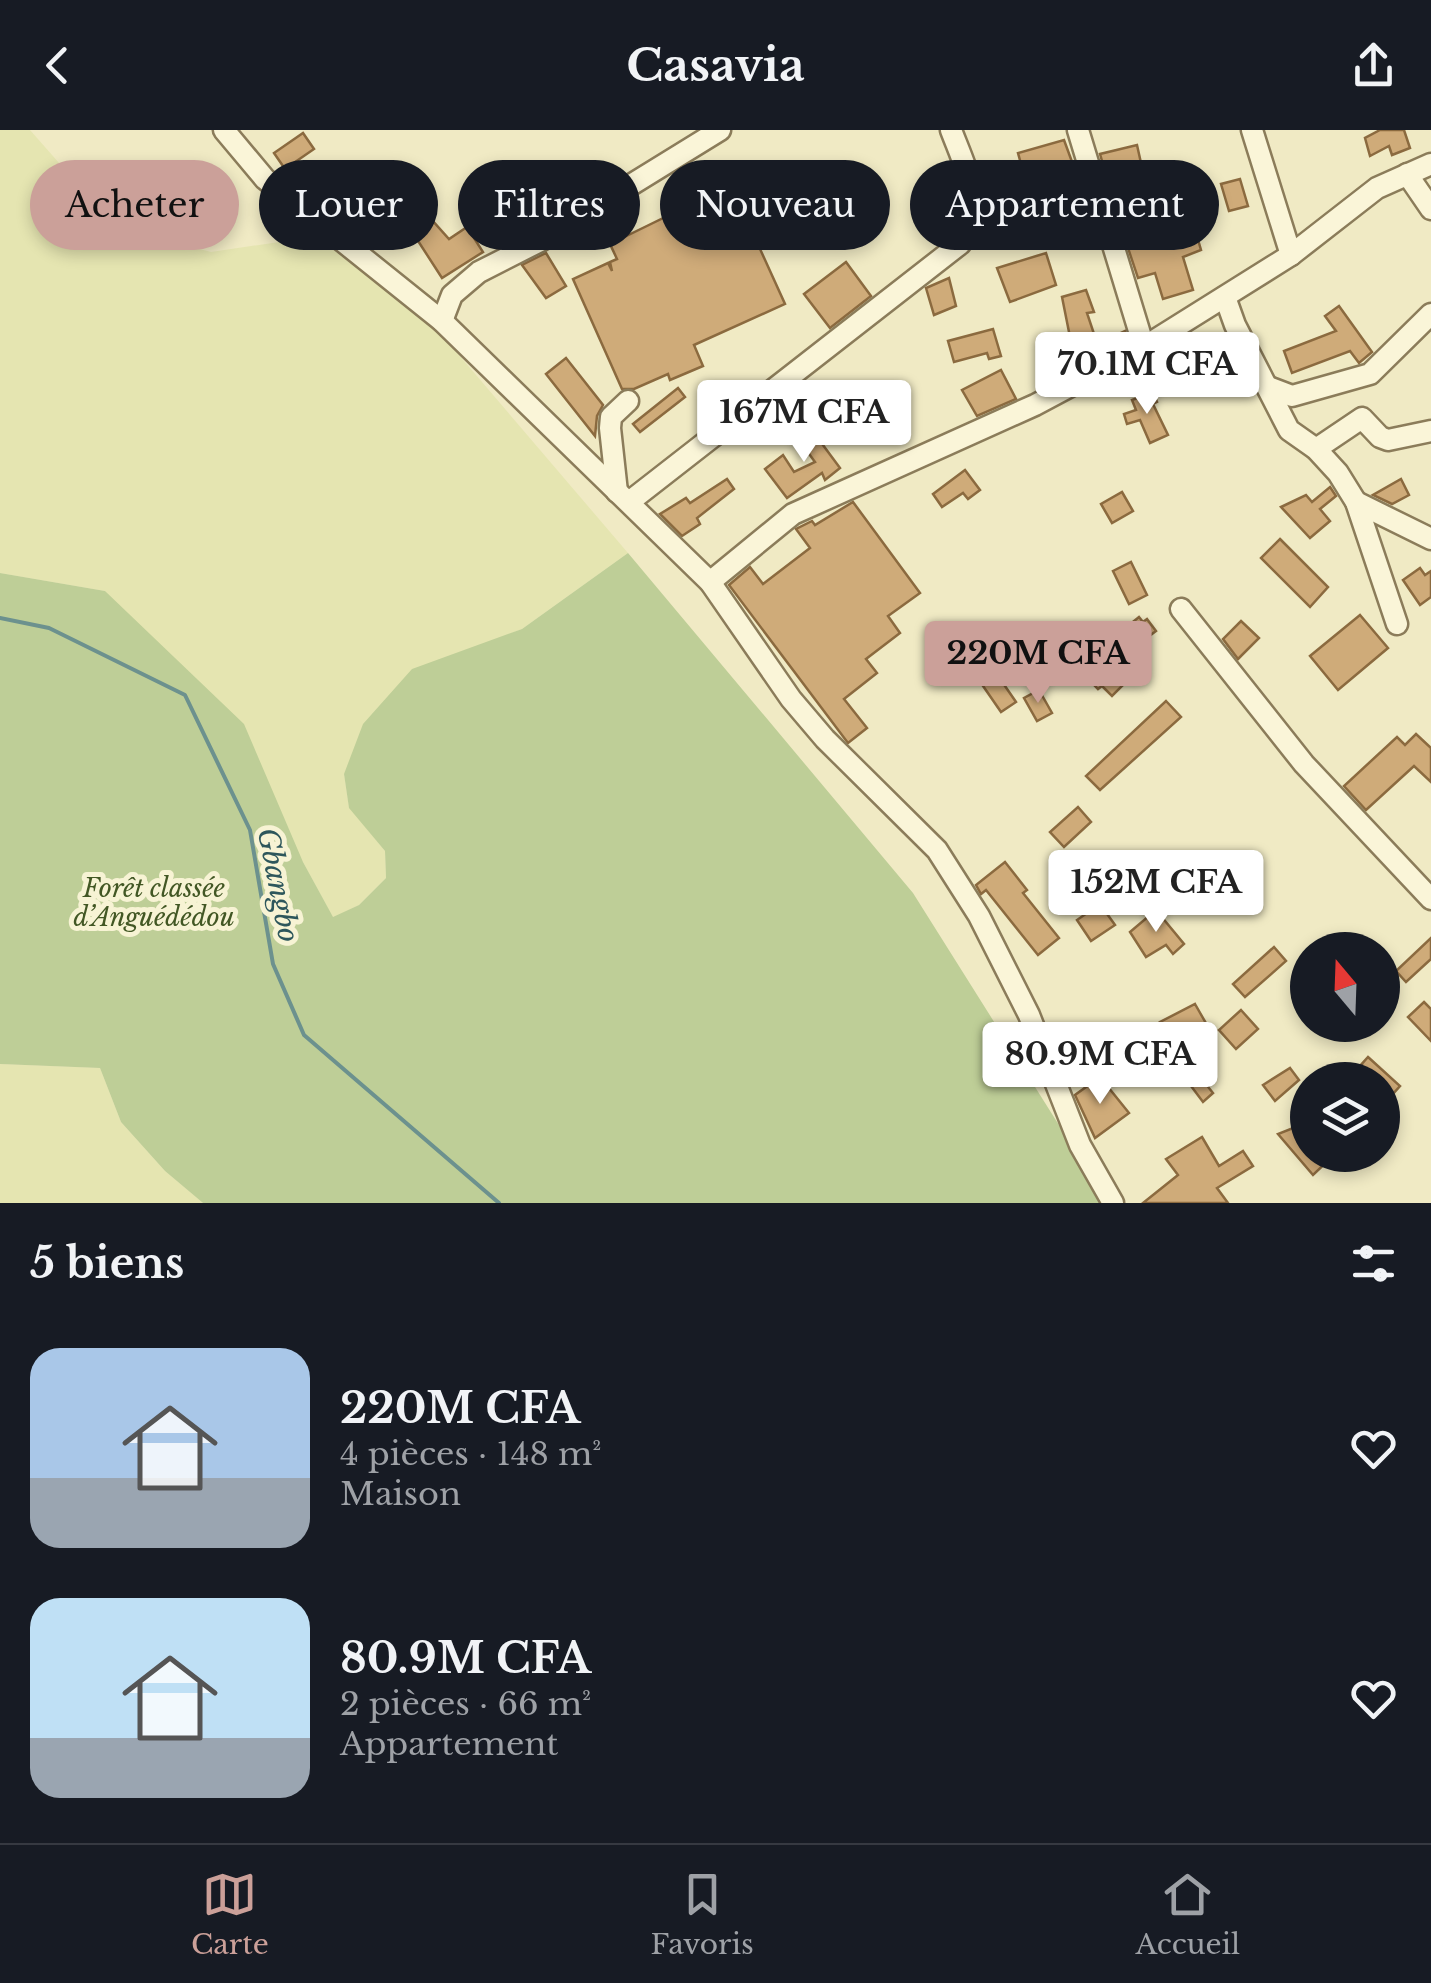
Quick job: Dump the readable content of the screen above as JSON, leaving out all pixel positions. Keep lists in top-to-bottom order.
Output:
{
  "water": ["Gbangbo"],
  "parks": ["Forêt classée d’Anguédédou"],
  "north": "top",
  "page": {
    "header": "Casavia",
    "chip": [
      "Acheter",
      "Louer",
      "Filtres",
      "Nouveau",
      "Appartement"
    ],
    "price": [
      "70.1M CFA",
      "167M CFA",
      "220M CFA",
      "152M CFA",
      "80.9M CFA"
    ],
    "heading": "5 biens",
    "list": [
      {
        "name": "220M CFA",
        "note": "4 pièces · 148 m² · Maison"
      },
      {
        "name": "80.9M CFA",
        "note": "2 pièces · 66 m² · Appartement"
      }
    ],
    "tabs": ["Carte", "Favoris", "Accueil"]
  }
}
